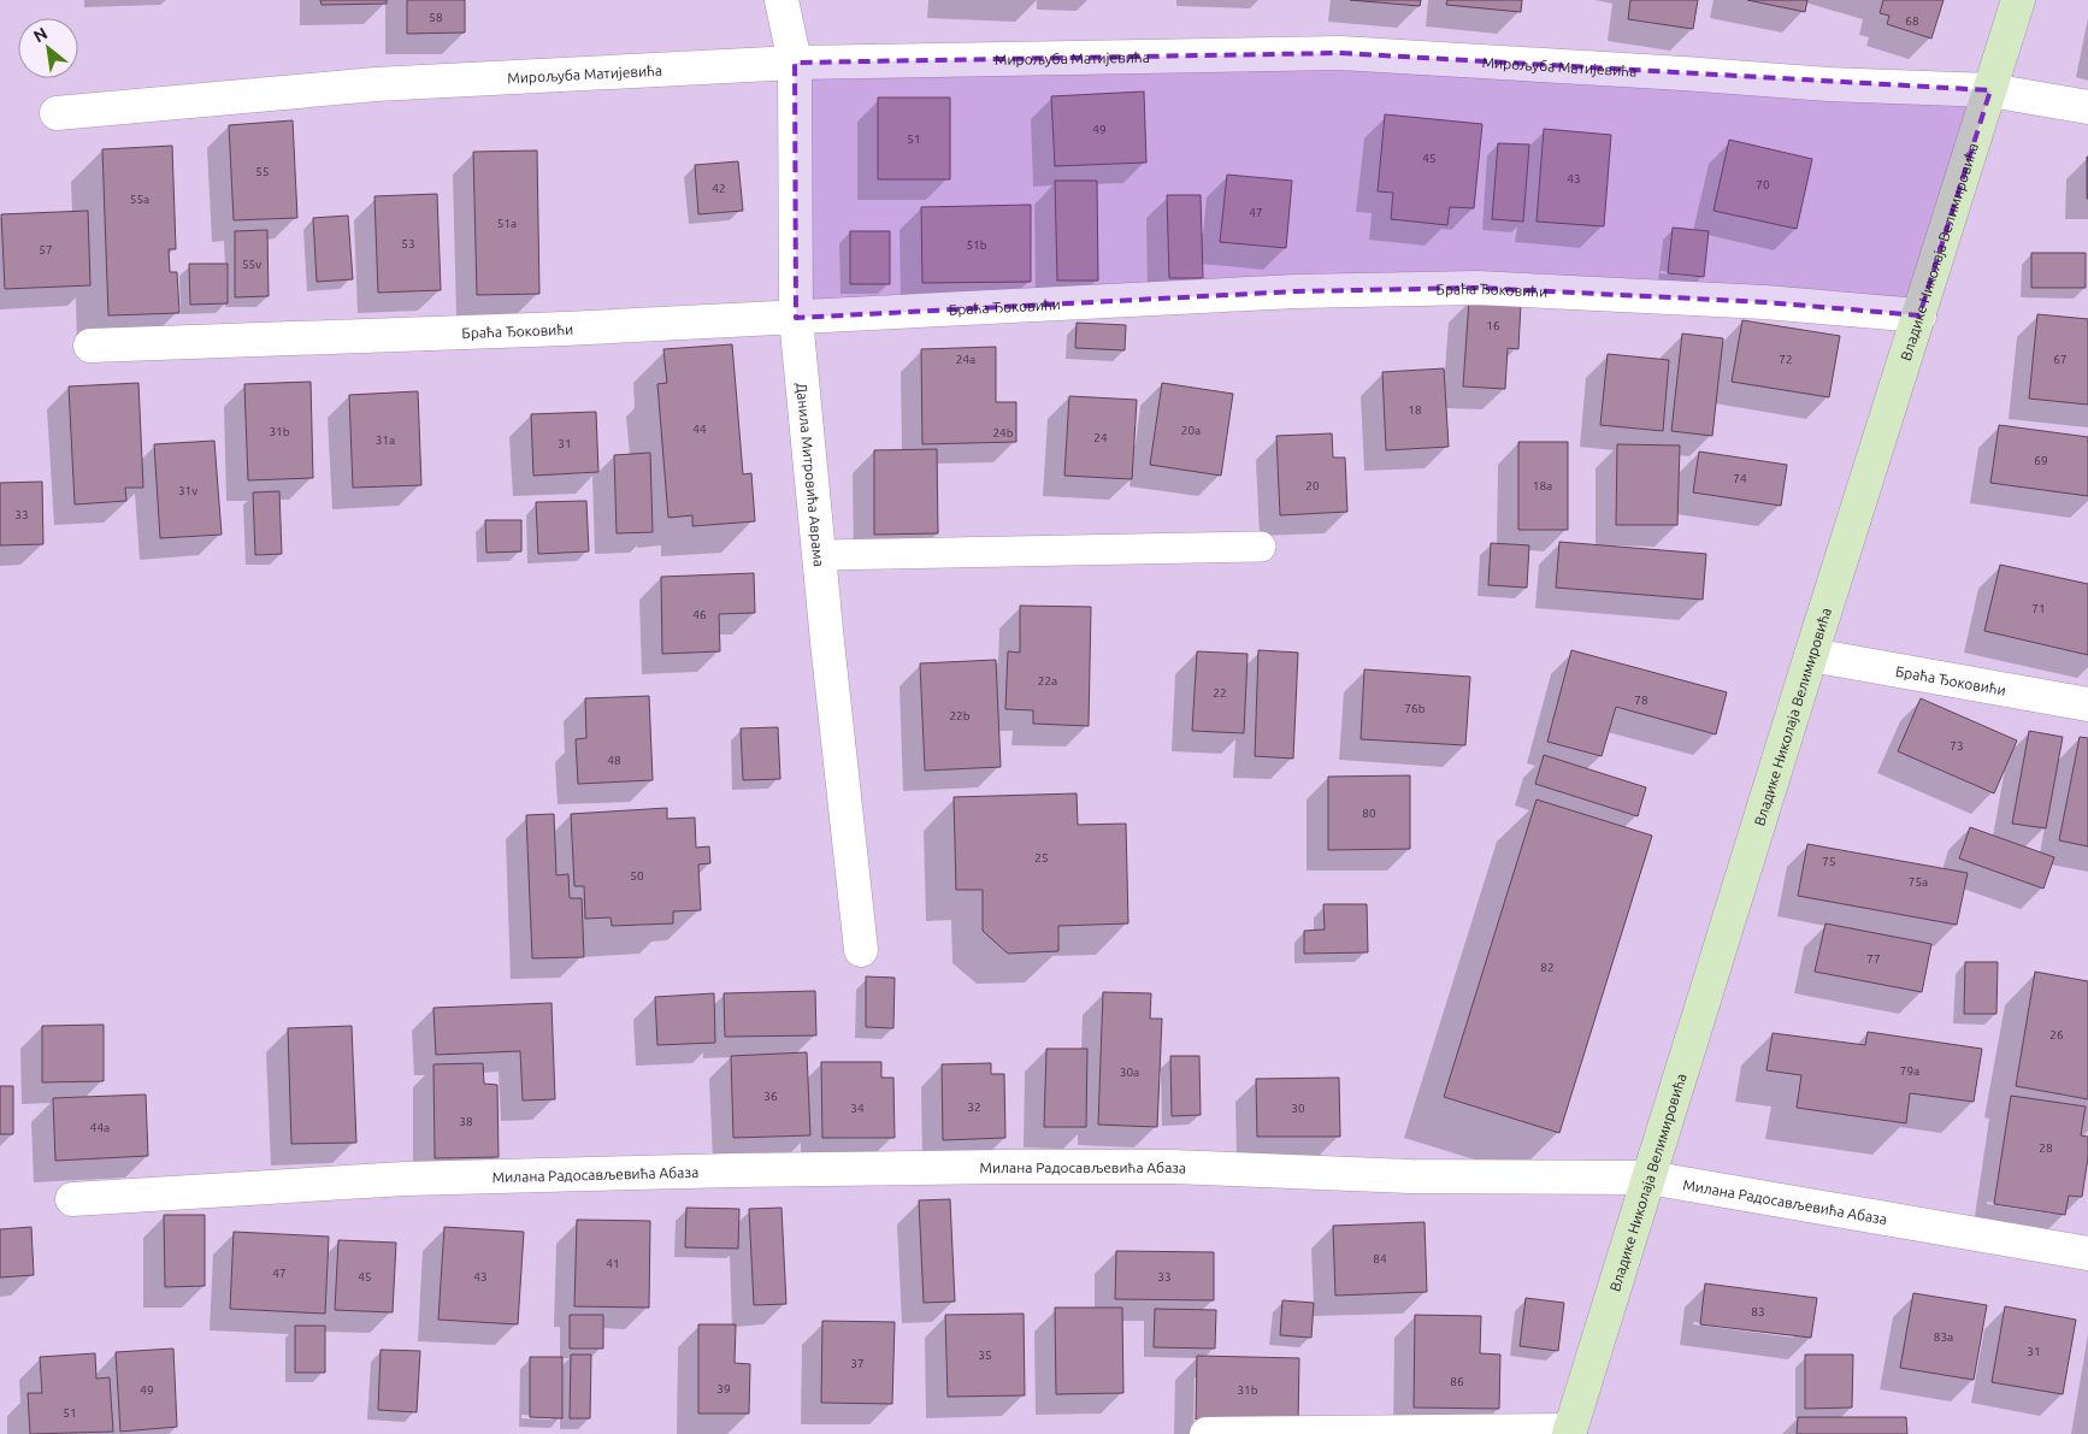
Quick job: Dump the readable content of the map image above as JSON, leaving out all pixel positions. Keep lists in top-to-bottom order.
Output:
{
  "streets": {
    "street": [
      "Мирољуба Матијевића",
      "Владике Николаја Велимировића",
      "Браћа Ђоковићи",
      "Данила Митровића Аврама",
      "Милана Радосављевића Абаза"
    ]
  },
  "crossings": [
    ["Мирољуба Матијевића", "Владике Николаја Велимировића"],
    ["Мирољуба Матијевића", "Данила Митровића Аврама"],
    ["Владике Николаја Велимировића", "Браћа Ђоковићи"],
    ["Владике Николаја Велимировића", "Милана Радосављевића Абаза"],
    ["Браћа Ђоковићи", "Данила Митровића Аврама"]
  ],
  "house_numbers": [
    "58",
    "68",
    "49",
    "51",
    "45",
    "55",
    "43",
    "70",
    "42",
    "55a",
    "47",
    "51a",
    "53",
    "51b",
    "57",
    "55v",
    "16",
    "24a",
    "72",
    "67",
    "18",
    "44",
    "20a",
    "31b",
    "24b",
    "24",
    "31a",
    "31",
    "69",
    "74",
    "20",
    "18a",
    "31v",
    "33",
    "71",
    "46",
    "22a",
    "22",
    "78",
    "76b",
    "22b",
    "73",
    "48",
    "80",
    "25",
    "75",
    "50",
    "75a",
    "77",
    "82",
    "26",
    "79a",
    "30a",
    "36",
    "32",
    "34",
    "30",
    "38",
    "44a",
    "28",
    "84",
    "41",
    "47",
    "45",
    "43",
    "33",
    "83",
    "83a",
    "31",
    "35",
    "37",
    "86",
    "39",
    "49",
    "31b",
    "51"
  ],
  "north": "top left"
}
